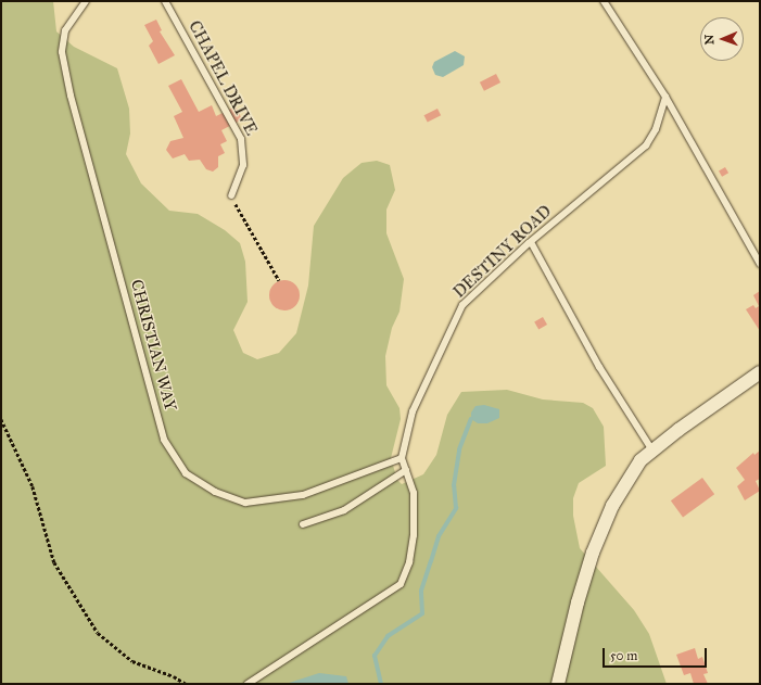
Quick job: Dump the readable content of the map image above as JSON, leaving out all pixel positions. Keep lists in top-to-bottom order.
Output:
{
  "streets": {
    "lane": ["CHAPEL DRIVE", "DESTINY ROAD", "CHRISTIAN WAY"]
  },
  "crossings": [
    ["DESTINY ROAD", "CHRISTIAN WAY"]
  ],
  "scale_bar": "50 m",
  "north": "left"
}
